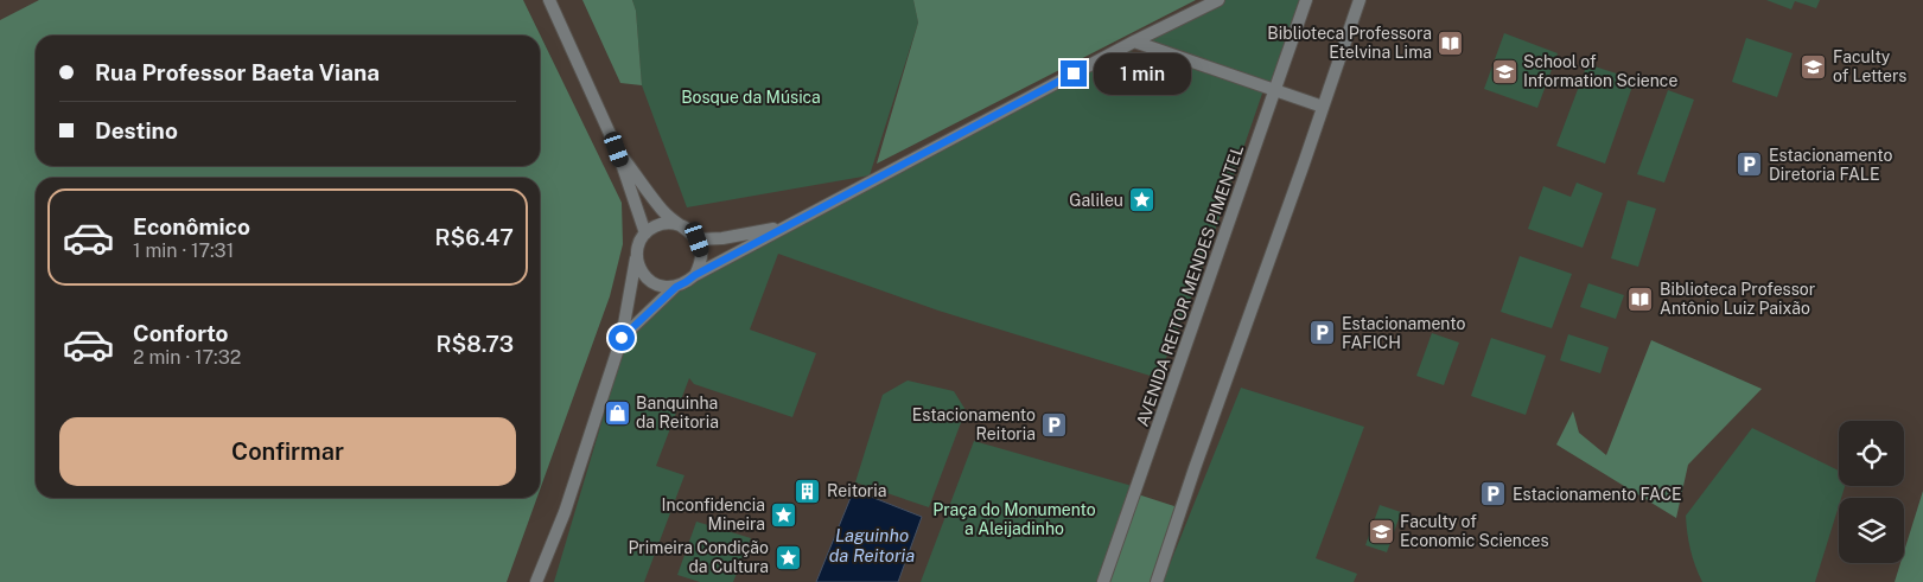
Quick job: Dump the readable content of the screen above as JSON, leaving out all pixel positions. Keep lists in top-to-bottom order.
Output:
{
  "streets": {
    "street": ["AVENIDA REITOR MENDES PIMENTEL"]
  },
  "water": ["Laguinho da Reitoria"],
  "parks": ["Bosque da Música", "Praça do Monumento a Aleijadinho"],
  "places": {
    "library": ["Biblioteca Professora Etelvina Lima", "Biblioteca Professor Antônio Luiz Paixão"],
    "school or university": ["Faculty of Letters", "School of Information Science", "Faculty of Economic Sciences"],
    "parking": [
      "Estacionamento Diretoria FALE",
      "Estacionamento FAFICH",
      "Estacionamento Reitoria",
      "Estacionamento FACE"
    ],
    "place": ["Galileu", "Inconfidencia Mineira", "Primeira Condição da Cultura"],
    "shop": ["Banquinha da Reitoria"],
    "building": ["Reitoria"]
  },
  "page": {
    "banner": ["Rua Professor Baeta Viana", "Destino"],
    "bubble": "1 min",
    "list": [
      {
        "name": "Econômico",
        "note": "1 min · 17:31",
        "value": "R$6.47"
      },
      {
        "name": "Conforto",
        "note": "2 min · 17:32",
        "value": "R$8.73"
      }
    ],
    "buttons": "Confirmar"
  }
}
